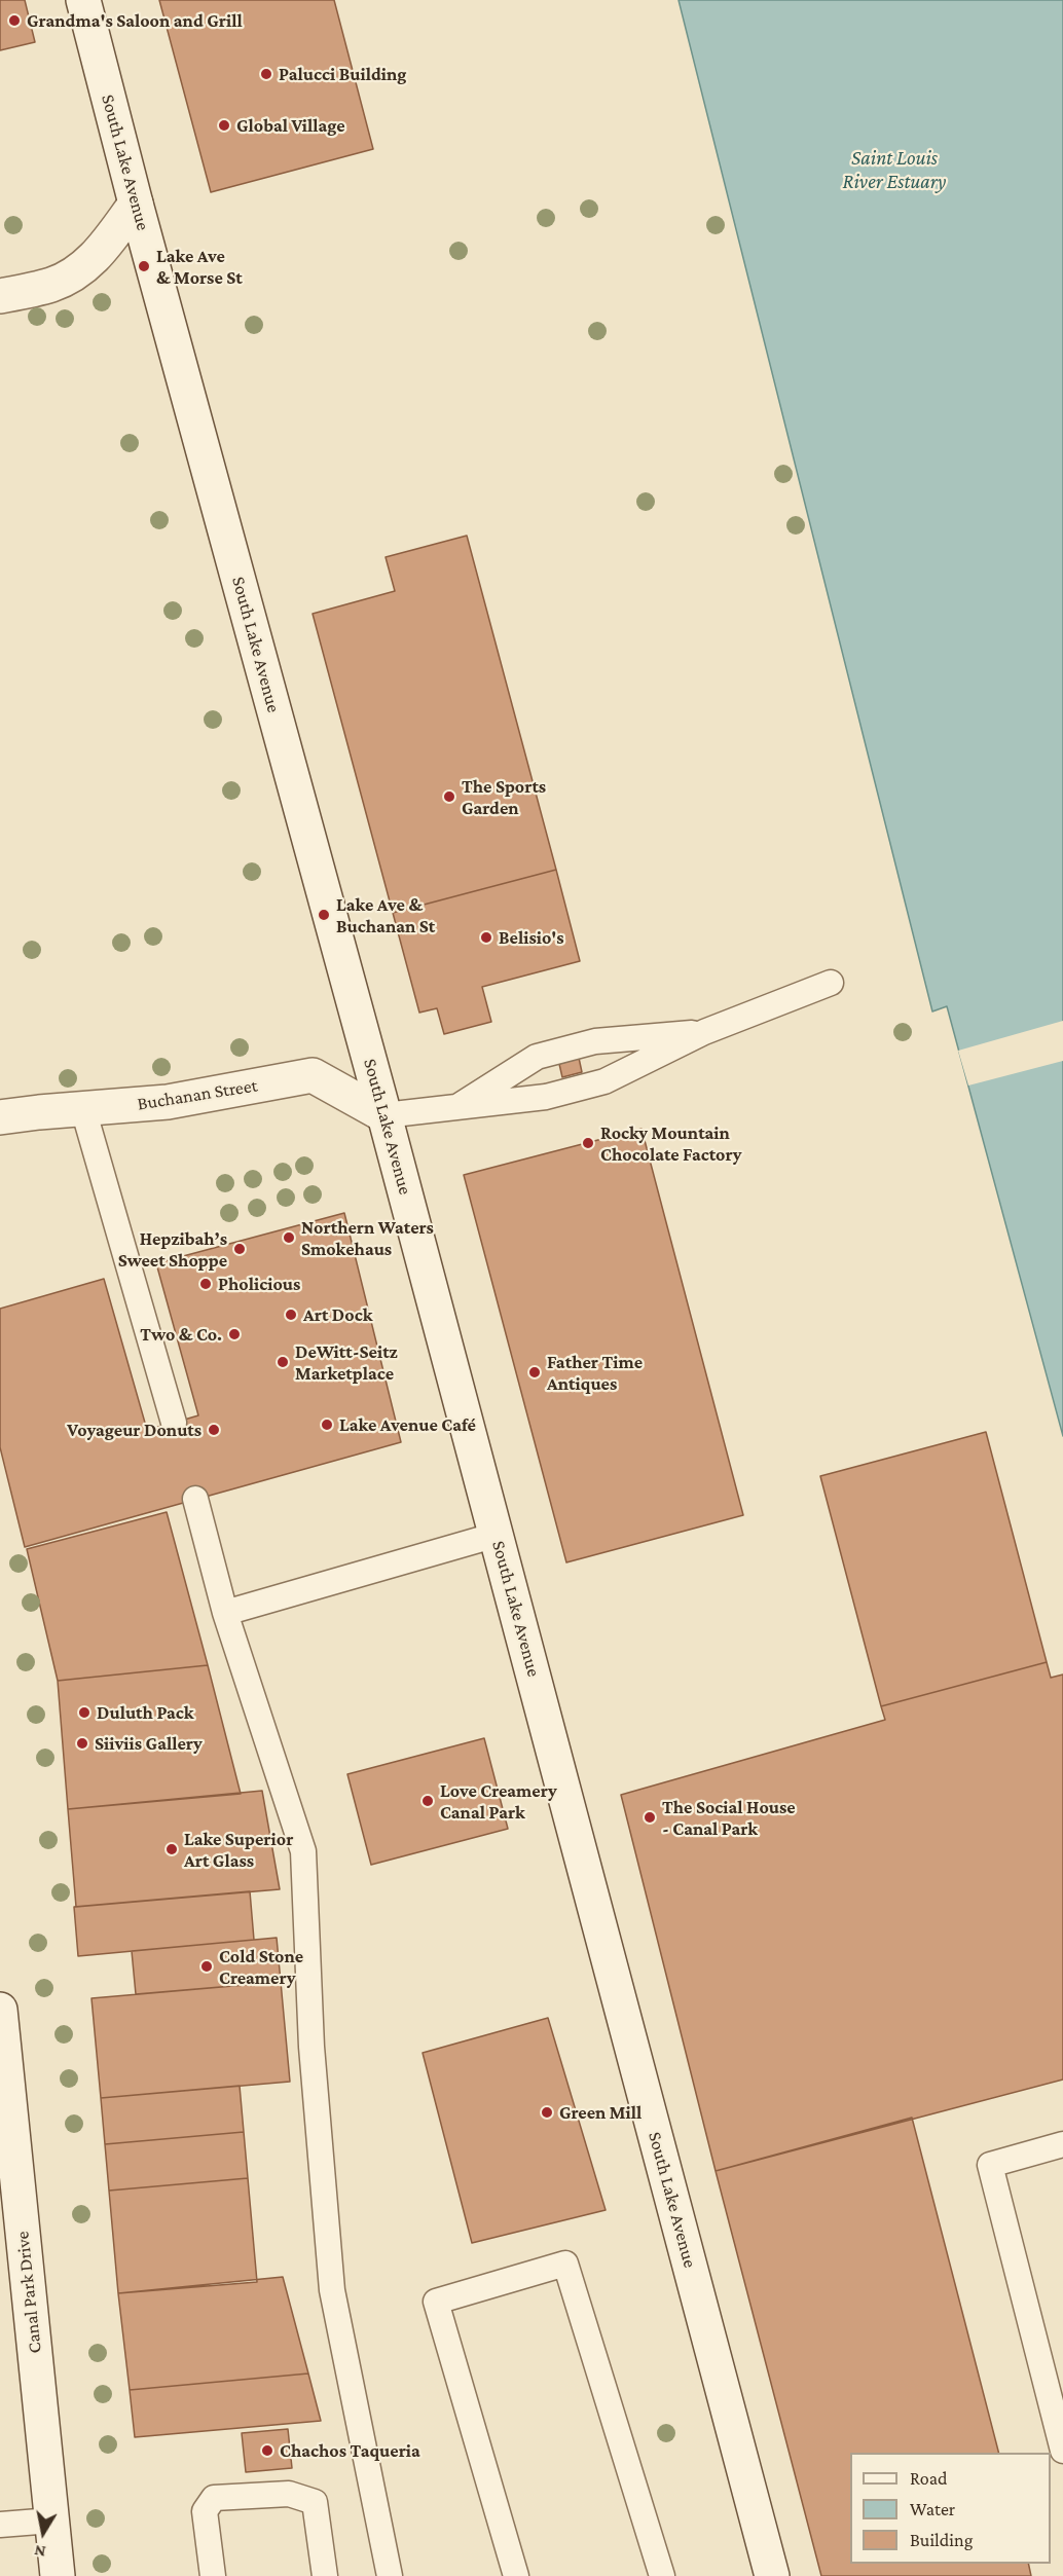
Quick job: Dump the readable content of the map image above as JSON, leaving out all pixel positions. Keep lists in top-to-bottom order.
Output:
{
  "streets": {
    "street": ["South Lake Avenue", "Buchanan Street", "Canal Park Drive"]
  },
  "crossings": [
    ["South Lake Avenue", "Buchanan Street"]
  ],
  "water": ["Saint Louis River Estuary"],
  "places": [
    "Grandma's Saloon and Grill",
    "Palucci Building",
    "Global Village",
    "Lake Ave & Morse St",
    "The Sports Garden",
    "Lake Ave & Buchanan St",
    "Belisio's",
    "Rocky Mountain Chocolate Factory",
    "Northern Waters Smokehaus",
    "Hepzibah’s Sweet Shoppe",
    "Pholicious",
    "Art Dock",
    "Two & Co.",
    "DeWitt-Seitz Marketplace",
    "Father Time Antiques",
    "Lake Avenue Café",
    "Voyageur Donuts",
    "Duluth Pack",
    "Siiviis Gallery",
    "Love Creamery Canal Park",
    "The Social House - Canal Park",
    "Lake Superior Art Glass",
    "Cold Stone Creamery",
    "Green Mill",
    "Chachos Taqueria"
  ],
  "legend": ["Road", "Water", "Building"],
  "north": "bottom"
}
